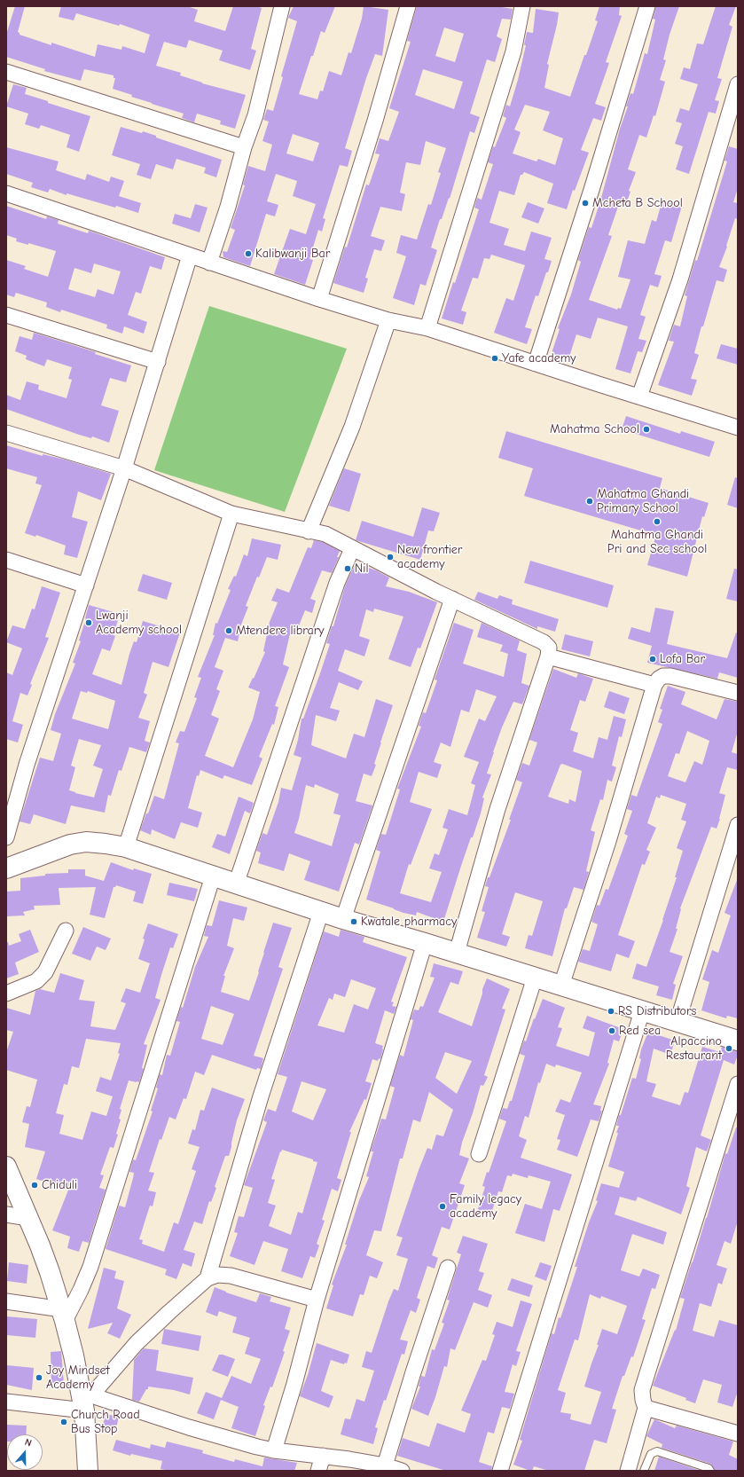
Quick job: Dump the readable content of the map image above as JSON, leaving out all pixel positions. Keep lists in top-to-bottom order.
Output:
{
  "places": [
    "Mcheta B School",
    "Kalibwanji Bar",
    "Yafe academy",
    "Mahatma School",
    "Mahatma Ghandi Primary School",
    "Mahatma Ghandi Pri and Sec school",
    "New frontier academy",
    "Nil",
    "Lwanji Academy school",
    "Mtendere library",
    "Lofa Bar",
    "Kwatale pharmacy",
    "RS Distributors",
    "Red sea",
    "Alpaccino Restaurant",
    "Chiduli",
    "Family legacy academy",
    "Joy Mindset Academy",
    "Church Road Bus Stop"
  ],
  "north": "top"
}
